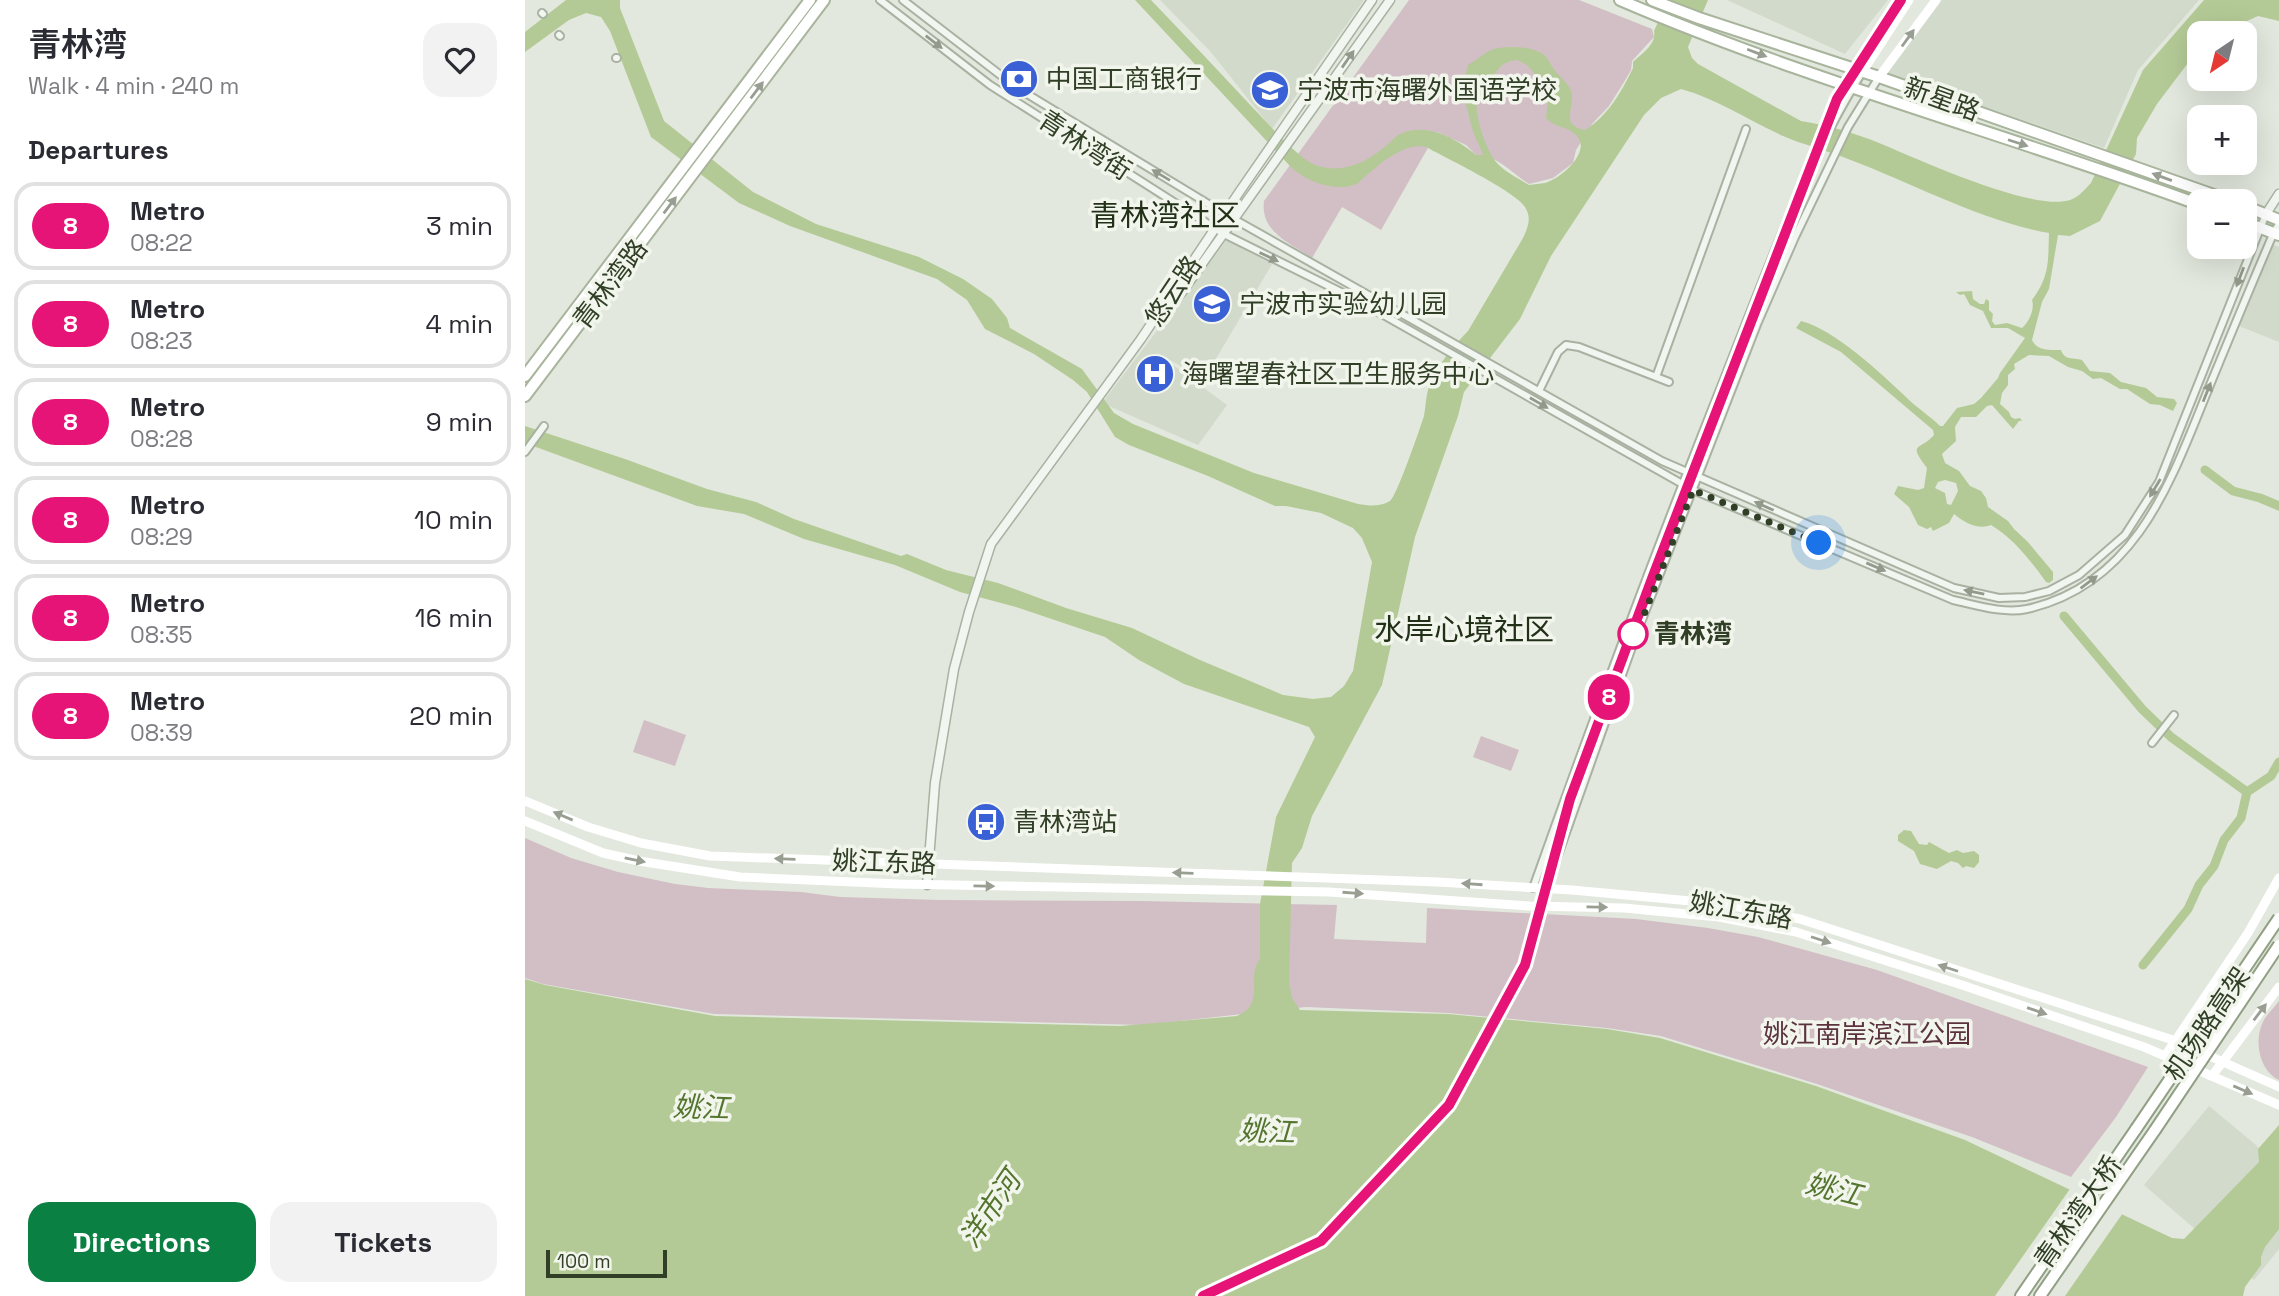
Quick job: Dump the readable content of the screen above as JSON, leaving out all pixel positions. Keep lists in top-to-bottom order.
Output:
{
  "streets": {
    "main road": [
      "新星路",
      "青林湾路",
      "姚江东路",
      "机场路高架",
      "青林湾大桥"
    ],
    "street": ["青林湾街", "悠云路"]
  },
  "crossings": [
    ["青林湾街", "悠云路"],
    ["悠云路", "姚江东路"],
    ["机场路高架", "青林湾大桥"]
  ],
  "districts": ["青林湾社区", "水岸心境社区"],
  "water": ["姚江", "洋市河"],
  "parks": ["姚江南岸滨江公园"],
  "places": {
    "bank": ["中国工商银行"],
    "school or university": ["宁波市海曙外国语学校", "宁波市实验幼儿园"],
    "hospital": ["海曙望春社区卫生服务中心"],
    "other": ["青林湾"],
    "bus stop": ["青林湾站"]
  },
  "lines": ["metro line 8"],
  "scale_bar": "100 m",
  "north": "bottom left",
  "page": {
    "heading": [
      ["青林湾", "Walk · 4 min · 240 m"],
      "Departures"
    ],
    "on_map": "8",
    "map_buttons": ["+", "−"],
    "list": [
      {
        "mark": "8",
        "name": "Metro",
        "note": "08:22",
        "value": "3 min"
      },
      {
        "mark": "8",
        "name": "Metro",
        "note": "08:23",
        "value": "4 min"
      },
      {
        "mark": "8",
        "name": "Metro",
        "note": "08:28",
        "value": "9 min"
      },
      {
        "mark": "8",
        "name": "Metro",
        "note": "08:29",
        "value": "10 min"
      },
      {
        "mark": "8",
        "name": "Metro",
        "note": "08:35",
        "value": "16 min"
      },
      {
        "mark": "8",
        "name": "Metro",
        "note": "08:39",
        "value": "20 min"
      }
    ],
    "buttons": ["Directions", "Tickets"],
    "scale": "100 m"
  }
}
